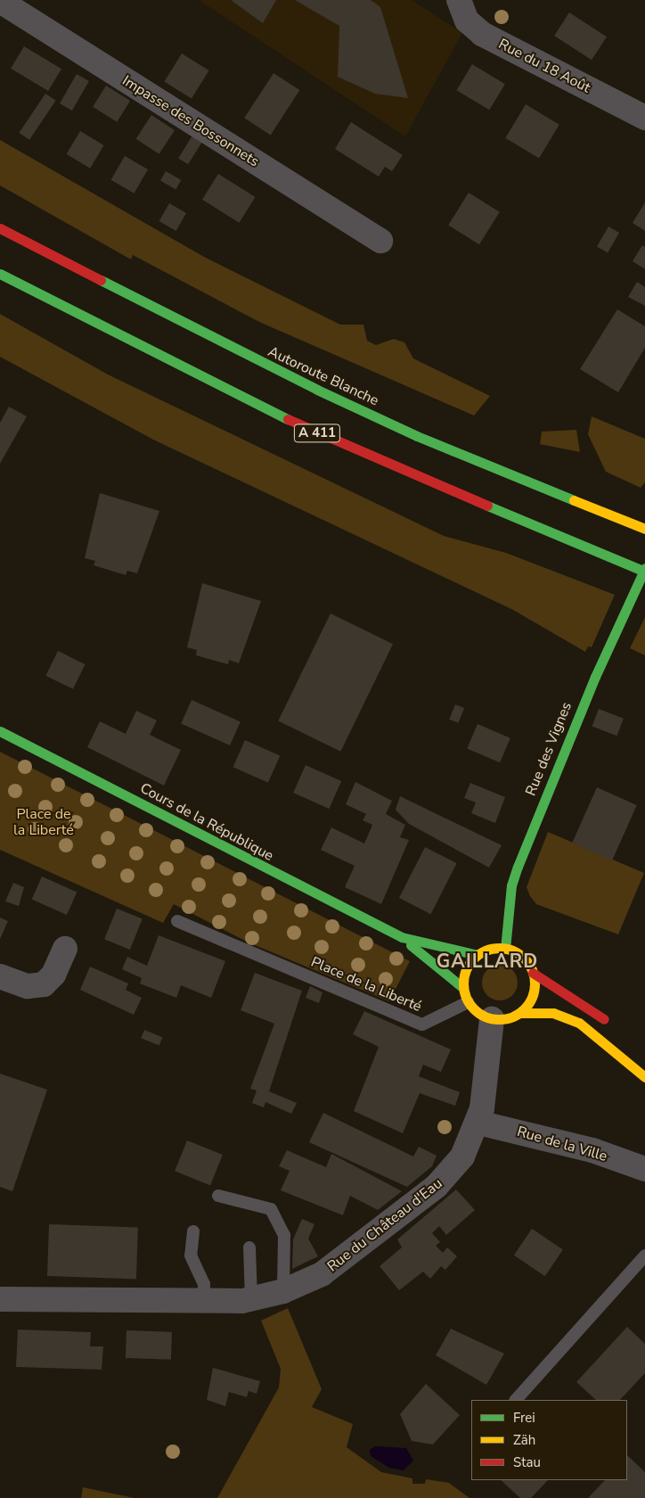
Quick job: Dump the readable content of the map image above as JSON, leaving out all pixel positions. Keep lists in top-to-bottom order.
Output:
{
  "streets": {
    "main road": [
      "Autoroute Blanche",
      "A 411",
      "Rue des Vignes",
      "Cours de la République"
    ],
    "street": [
      "Rue du 18 Août",
      "Impasse des Bossonnets",
      "Rue de la Ville",
      "Rue du Château d'Eau"
    ],
    "lane": ["Place de la Liberté"]
  },
  "crossings": [
    ["A 411", "Rue des Vignes"],
    ["Rue des Vignes", "Cours de la République"],
    ["Rue des Vignes", "Place de la Liberté"],
    ["Rue des Vignes", "Rue du Château d'Eau"],
    ["Cours de la République", "Place de la Liberté"],
    ["Cours de la République", "Rue du Château d'Eau"],
    ["Place de la Liberté", "Rue du Château d'Eau"],
    ["Rue de la Ville", "Rue du Château d'Eau"]
  ],
  "districts": ["GAILLARD"],
  "parks": ["Place de la Liberté"],
  "legend": ["Frei", "Zäh", "Stau"]
}
